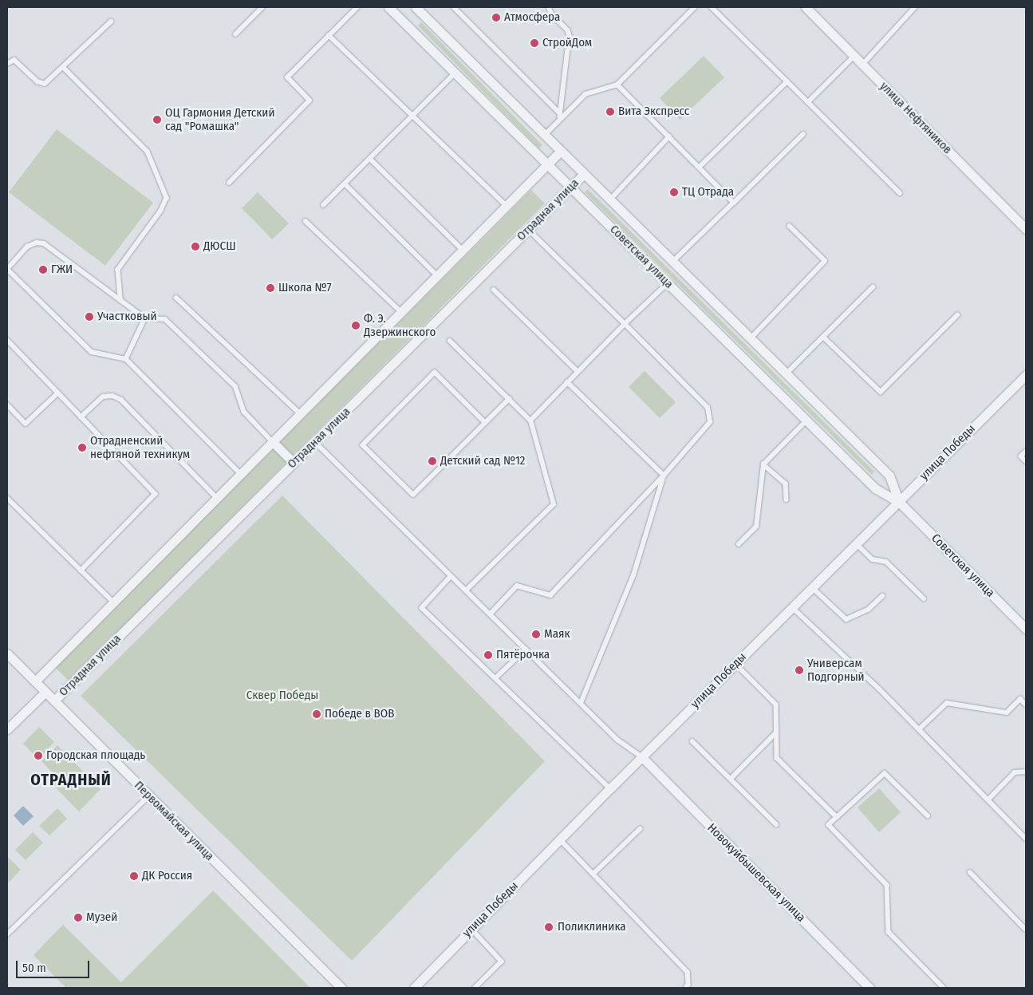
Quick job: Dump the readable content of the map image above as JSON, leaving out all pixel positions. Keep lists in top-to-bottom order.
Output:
{
  "streets": {
    "street": [
      "улица Нефтяников",
      "Отрадная улица",
      "Советская улица",
      "улица Победы",
      "Первомайская улица",
      "Новокуйбышевская улица"
    ]
  },
  "crossings": [
    ["Отрадная улица", "Советская улица"],
    ["Отрадная улица", "Первомайская улица"],
    ["Советская улица", "улица Победы"],
    ["улица Победы", "Новокуйбышевская улица"]
  ],
  "districts": ["ОТРАДНЫЙ"],
  "parks": ["Сквер Победы"],
  "places": [
    "Атмосфера",
    "СтройДом",
    "Вита Экспресс",
    "ОЦ Гармония Детский сад \"Ромашка\"",
    "ТЦ Отрада",
    "ДЮСШ",
    "ГЖИ",
    "Школа №7",
    "Участковый",
    "Ф. Э. Дзержинского",
    "Отрадненский нефтяной техникум",
    "Детский сад №12",
    "Маяк",
    "Пятёрочка",
    "Универсам Подгорный",
    "Победе в ВОВ",
    "Городская площадь",
    "ДК Россия",
    "Музей",
    "Поликлиника"
  ],
  "scale_bar": "50 m"
}
